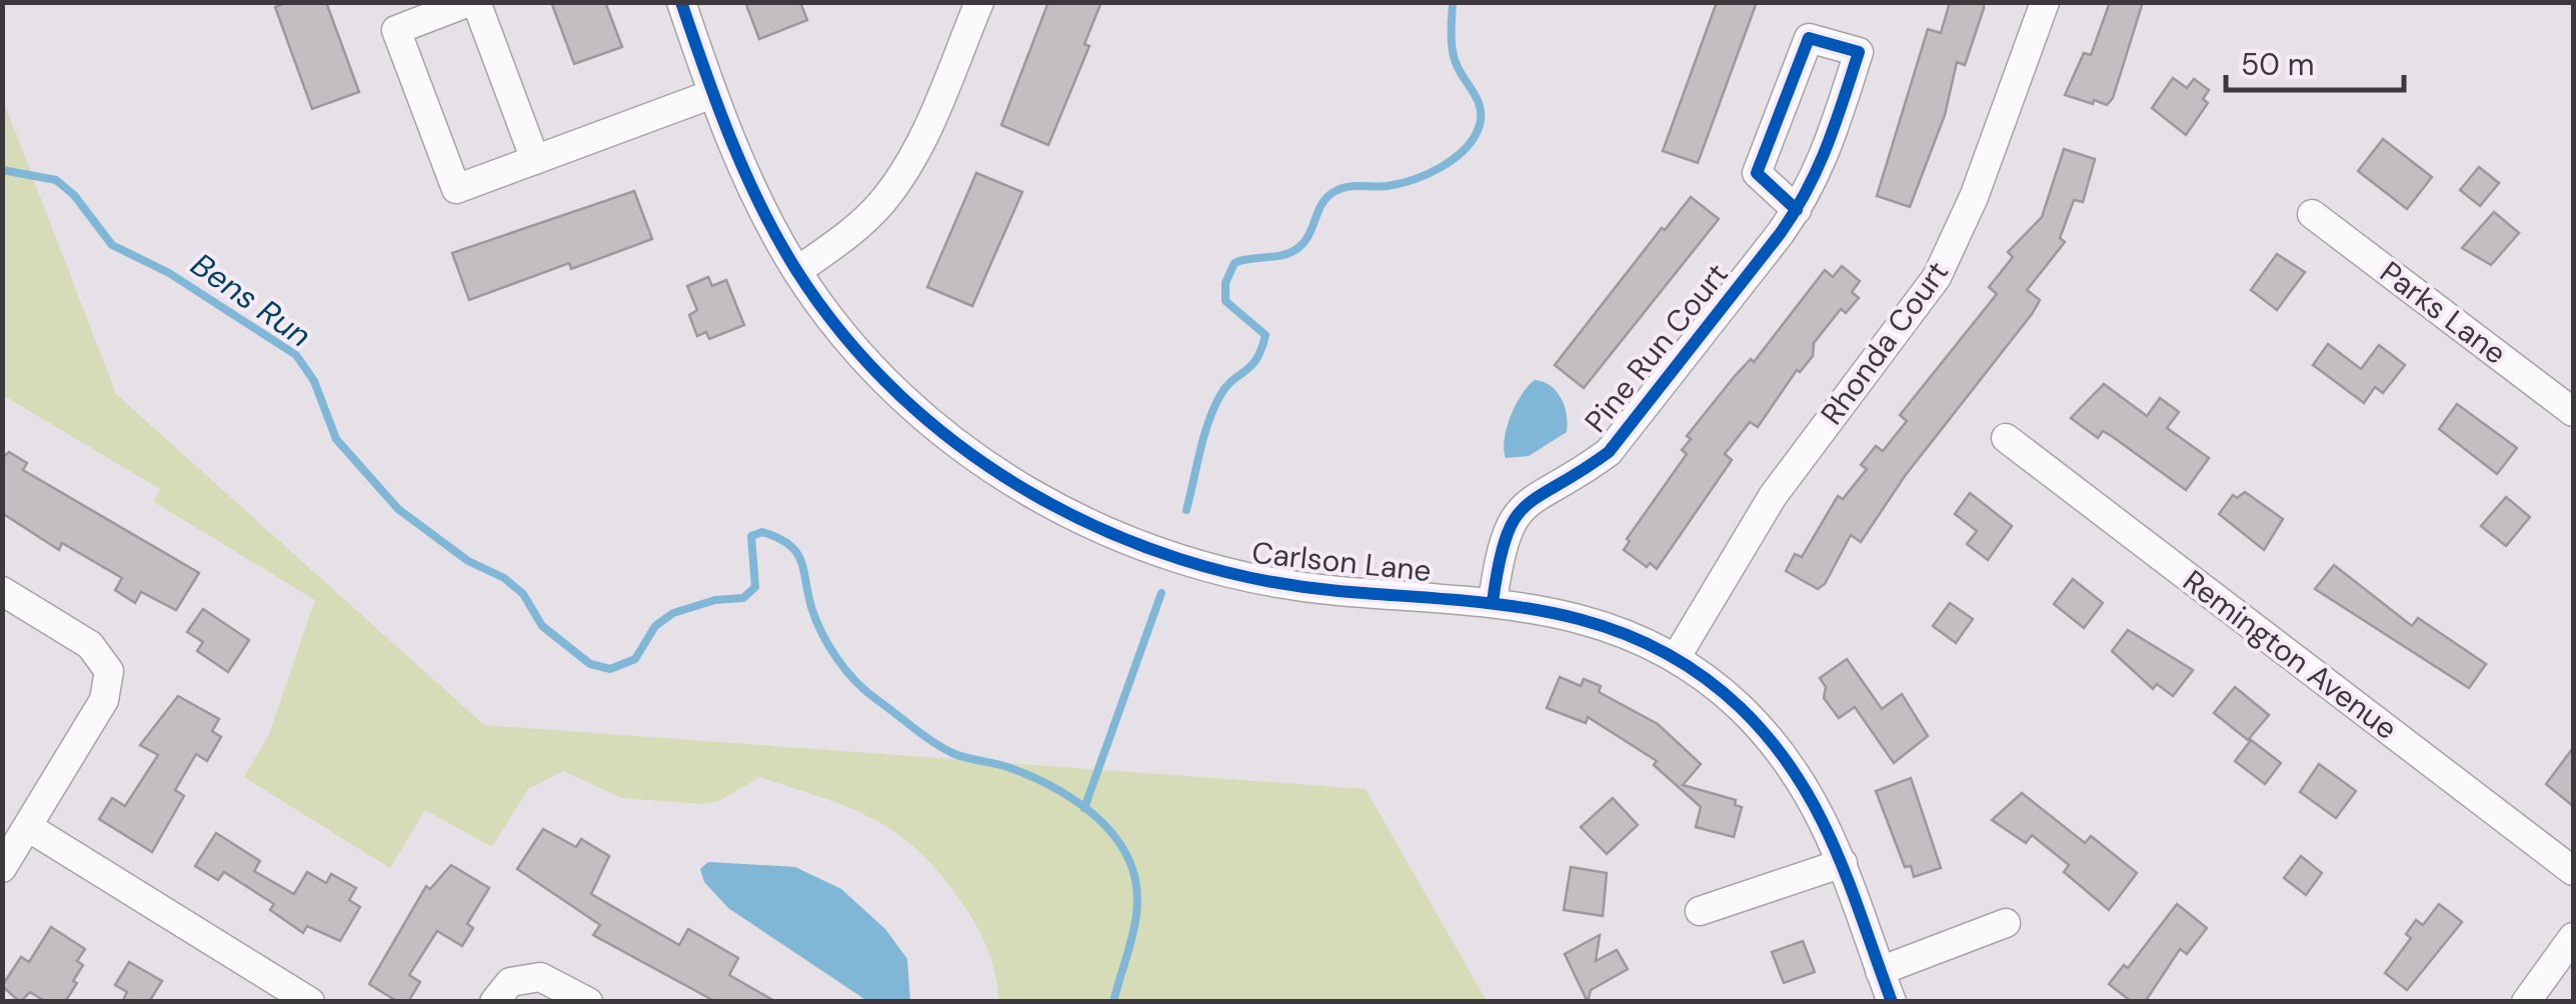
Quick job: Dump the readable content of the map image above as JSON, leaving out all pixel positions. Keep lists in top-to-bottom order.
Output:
{
  "streets": {
    "street": [
      "Parks Lane",
      "Rhonda Court",
      "Pine Run Court",
      "Carlson Lane",
      "Remington Avenue"
    ]
  },
  "crossings": [
    ["Rhonda Court", "Carlson Lane"],
    ["Pine Run Court", "Carlson Lane"]
  ],
  "water": ["Bens Run"],
  "scale_bar": "50 m"
}
